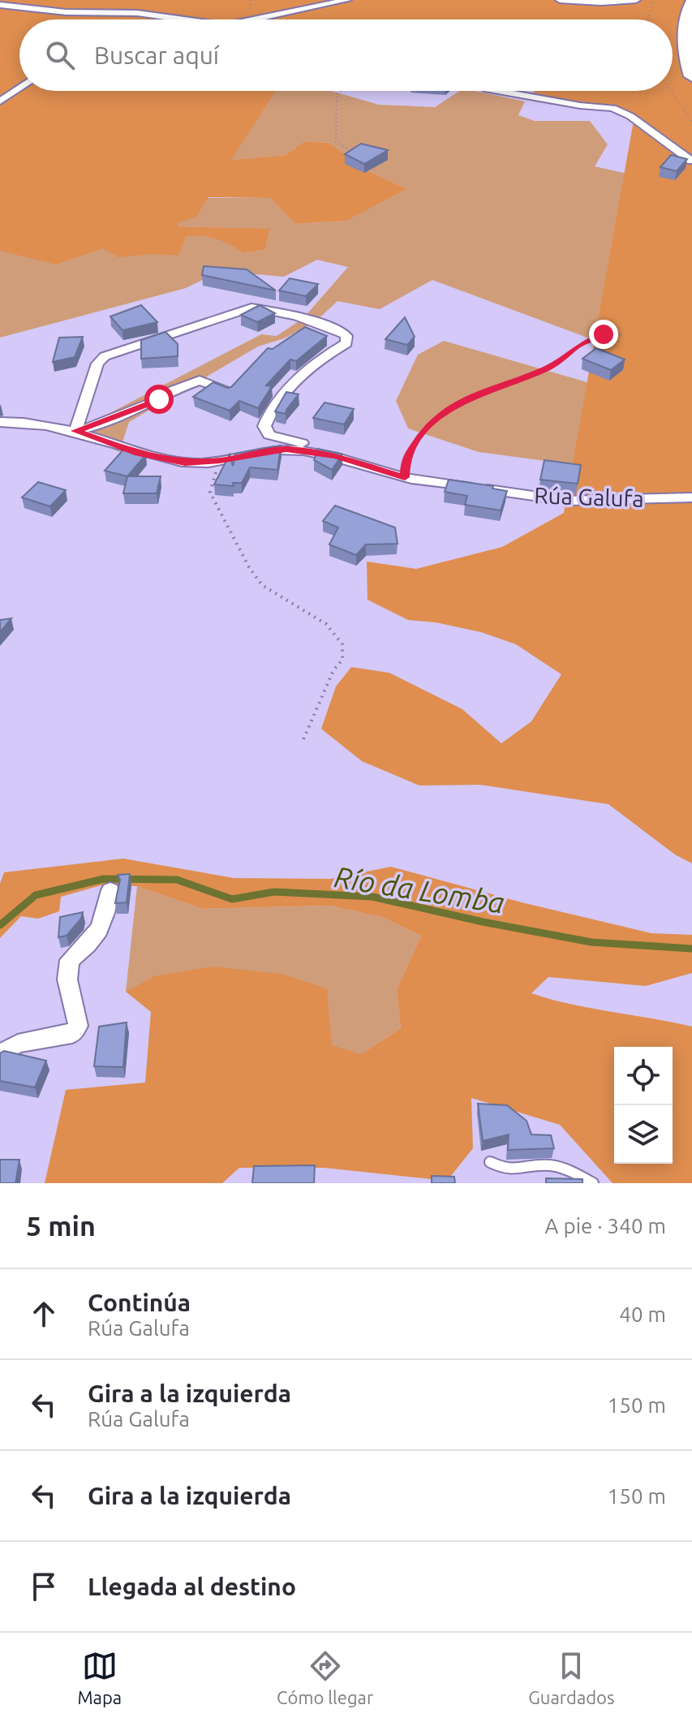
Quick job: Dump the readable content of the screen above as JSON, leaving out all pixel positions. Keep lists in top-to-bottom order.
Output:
{
  "streets": {
    "street": ["Rúa Galufa"]
  },
  "water": ["Río da Lomba"],
  "page": {
    "search": "Buscar aquí",
    "heading": ["5 min", "A pie · 340 m"],
    "list": [
      ["Continúa", "Rúa Galufa", "40 m"],
      ["Gira a la izquierda", "Rúa Galufa", "150 m"],
      ["Gira a la izquierda", "150 m"],
      "Llegada al destino"
    ],
    "nav": ["Mapa", "Cómo llegar", "Guardados"]
  }
}
